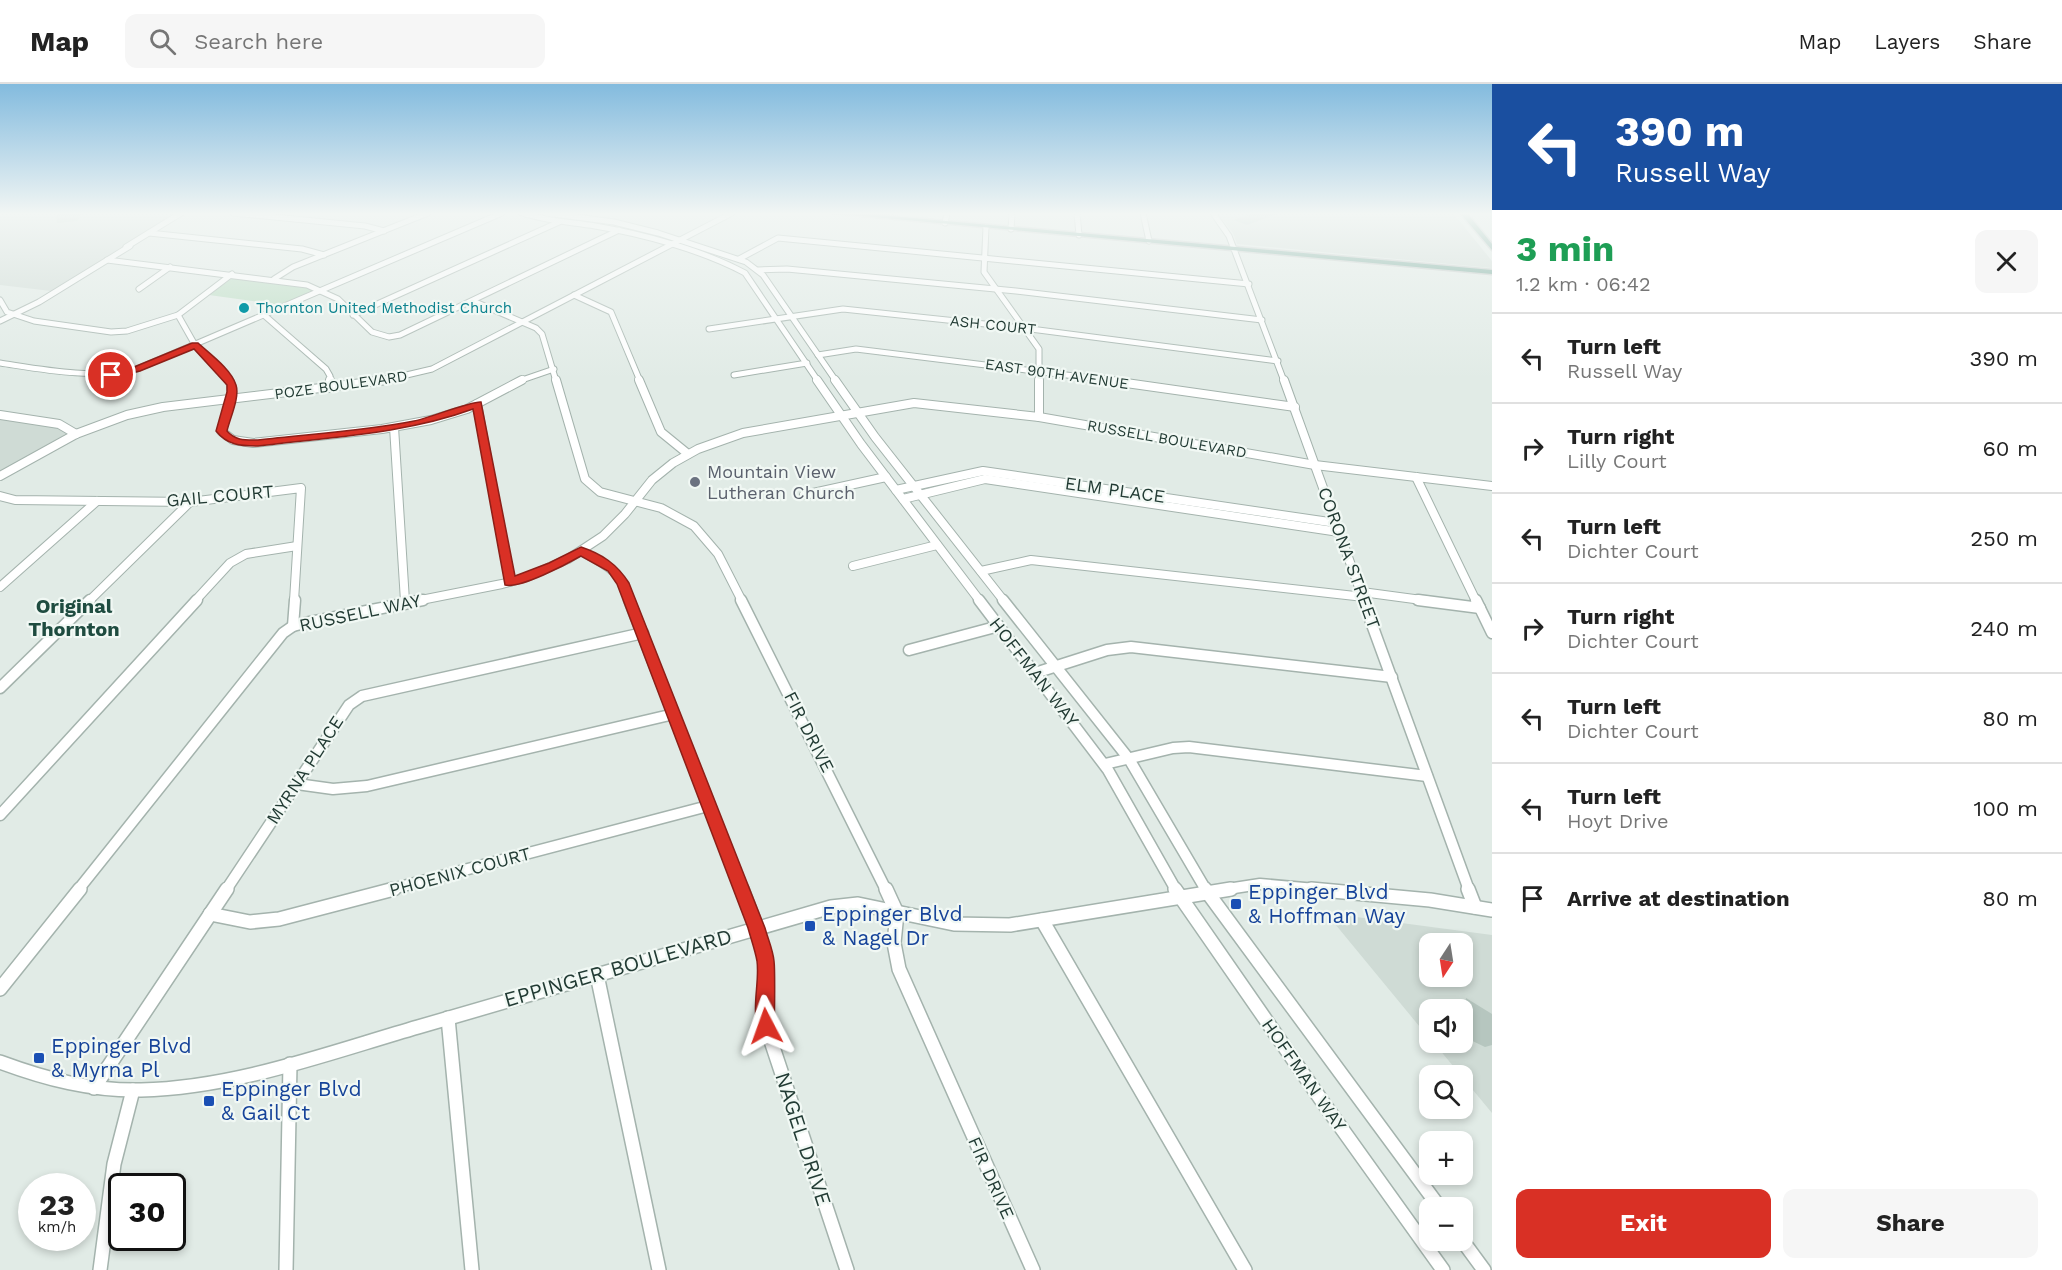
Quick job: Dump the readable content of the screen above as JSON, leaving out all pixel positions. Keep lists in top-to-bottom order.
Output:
{
  "streets": {
    "street": [
      "ASH COURT",
      "EAST 90TH AVENUE",
      "POZE BOULEVARD",
      "RUSSELL BOULEVARD",
      "ELM PLACE",
      "GAIL COURT",
      "CORONA STREET",
      "RUSSELL WAY",
      "HOFFMAN WAY",
      "FIR DRIVE",
      "MYRNA PLACE",
      "PHOENIX COURT",
      "EPPINGER BOULEVARD",
      "NAGEL DRIVE"
    ]
  },
  "crossings": [
    ["ASH COURT", "CORONA STREET"],
    ["ASH COURT", "HOFFMAN WAY"],
    ["EAST 90TH AVENUE", "CORONA STREET"],
    ["EAST 90TH AVENUE", "HOFFMAN WAY"],
    ["POZE BOULEVARD", "FIR DRIVE"],
    ["RUSSELL BOULEVARD", "CORONA STREET"],
    ["RUSSELL BOULEVARD", "RUSSELL WAY"],
    ["RUSSELL BOULEVARD", "HOFFMAN WAY"],
    ["ELM PLACE", "CORONA STREET"],
    ["ELM PLACE", "HOFFMAN WAY"],
    ["GAIL COURT", "RUSSELL WAY"],
    ["CORONA STREET", "EPPINGER BOULEVARD"],
    ["RUSSELL WAY", "HOFFMAN WAY"],
    ["RUSSELL WAY", "FIR DRIVE"],
    ["RUSSELL WAY", "NAGEL DRIVE"],
    ["HOFFMAN WAY", "EPPINGER BOULEVARD"],
    ["FIR DRIVE", "EPPINGER BOULEVARD"],
    ["MYRNA PLACE", "PHOENIX COURT"],
    ["MYRNA PLACE", "EPPINGER BOULEVARD"],
    ["MYRNA PLACE", "NAGEL DRIVE"],
    ["PHOENIX COURT", "NAGEL DRIVE"],
    ["EPPINGER BOULEVARD", "NAGEL DRIVE"]
  ],
  "districts": ["Original Thornton"],
  "places": {
    "other": ["Thornton United Methodist Church", "Mountain View Lutheran Church"],
    "transit": [
      "Eppinger Blvd & Hoffman Way",
      "Eppinger Blvd & Nagel Dr",
      "Eppinger Blvd & Myrna Pl",
      "Eppinger Blvd & Gail Ct"
    ]
  },
  "north": "bottom",
  "page": {
    "header": "Map",
    "search": "Search here",
    "nav": ["Map", "Layers", "Share"],
    "turn": ["390 m", "Russell Way"],
    "heading": ["3 min", "1.2 km · 06:42"],
    "list": [
      {
        "name": "Turn left",
        "note": "Russell Way",
        "value": "390 m"
      },
      {
        "name": "Turn right",
        "note": "Lilly Court",
        "value": "60 m"
      },
      {
        "name": "Turn left",
        "note": "Dichter Court",
        "value": "250 m"
      },
      {
        "name": "Turn right",
        "note": "Dichter Court",
        "value": "240 m"
      },
      {
        "name": "Turn left",
        "note": "Dichter Court",
        "value": "80 m"
      },
      {
        "name": "Turn left",
        "note": "Hoyt Drive",
        "value": "100 m"
      },
      {
        "name": "Arrive at destination",
        "value": "80 m"
      }
    ],
    "map_buttons": ["+", "−"],
    "speed": "23 km/h",
    "limit": "30",
    "buttons": ["Exit", "Share"]
  }
}
